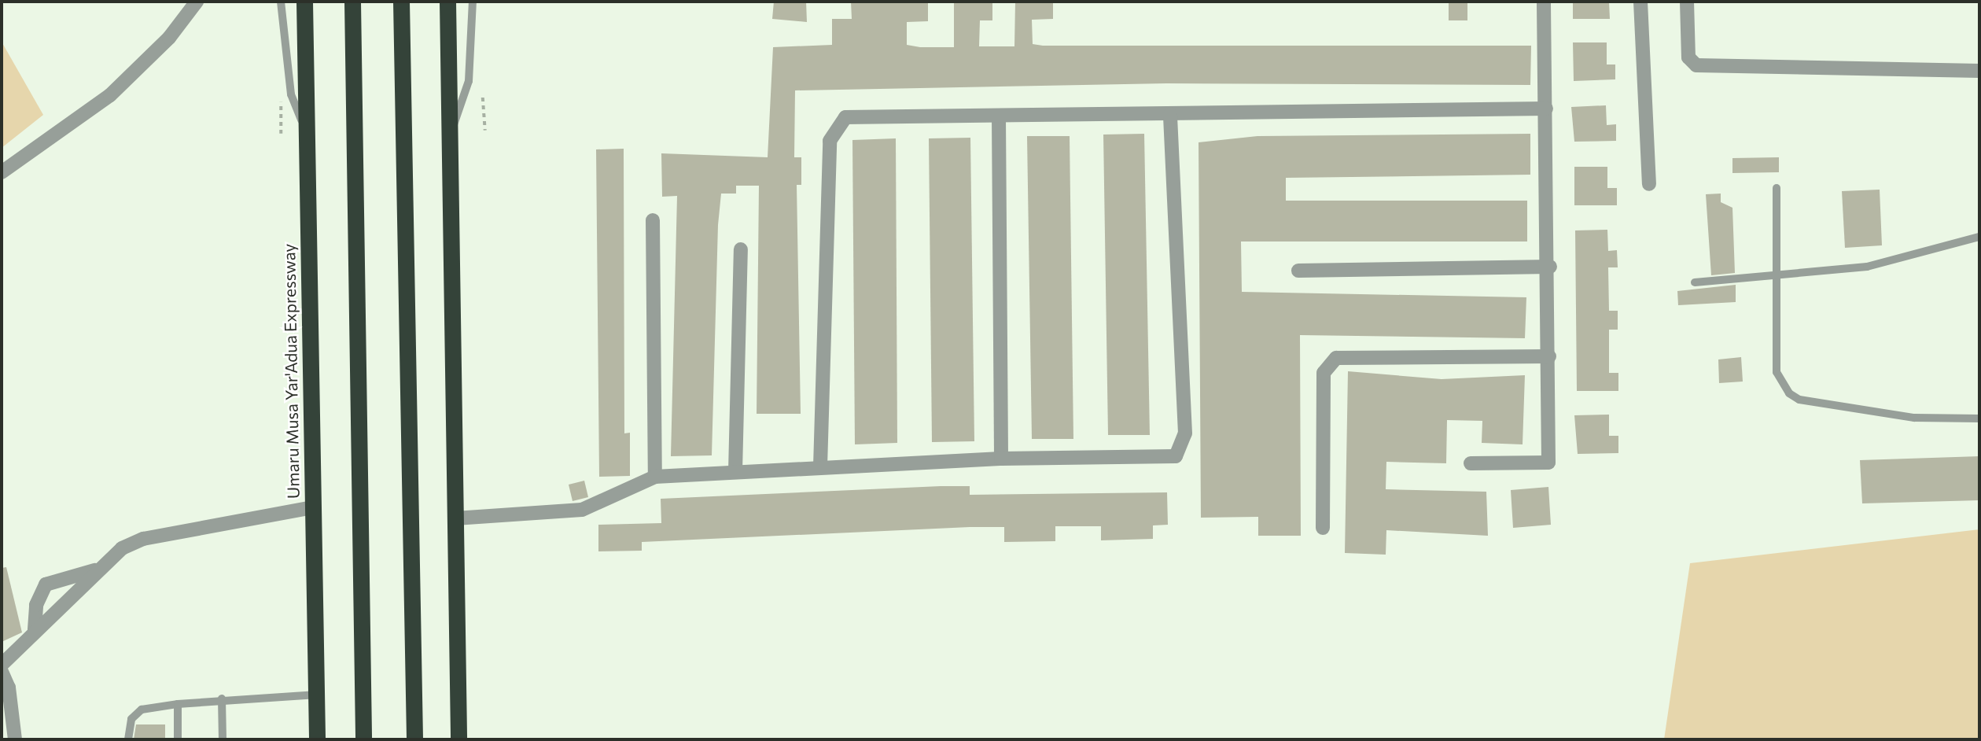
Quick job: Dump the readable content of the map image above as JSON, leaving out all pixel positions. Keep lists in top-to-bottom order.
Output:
{
  "streets": {
    "highway": ["Umaru Musa Yar'Adua Expressway"]
  }
}
